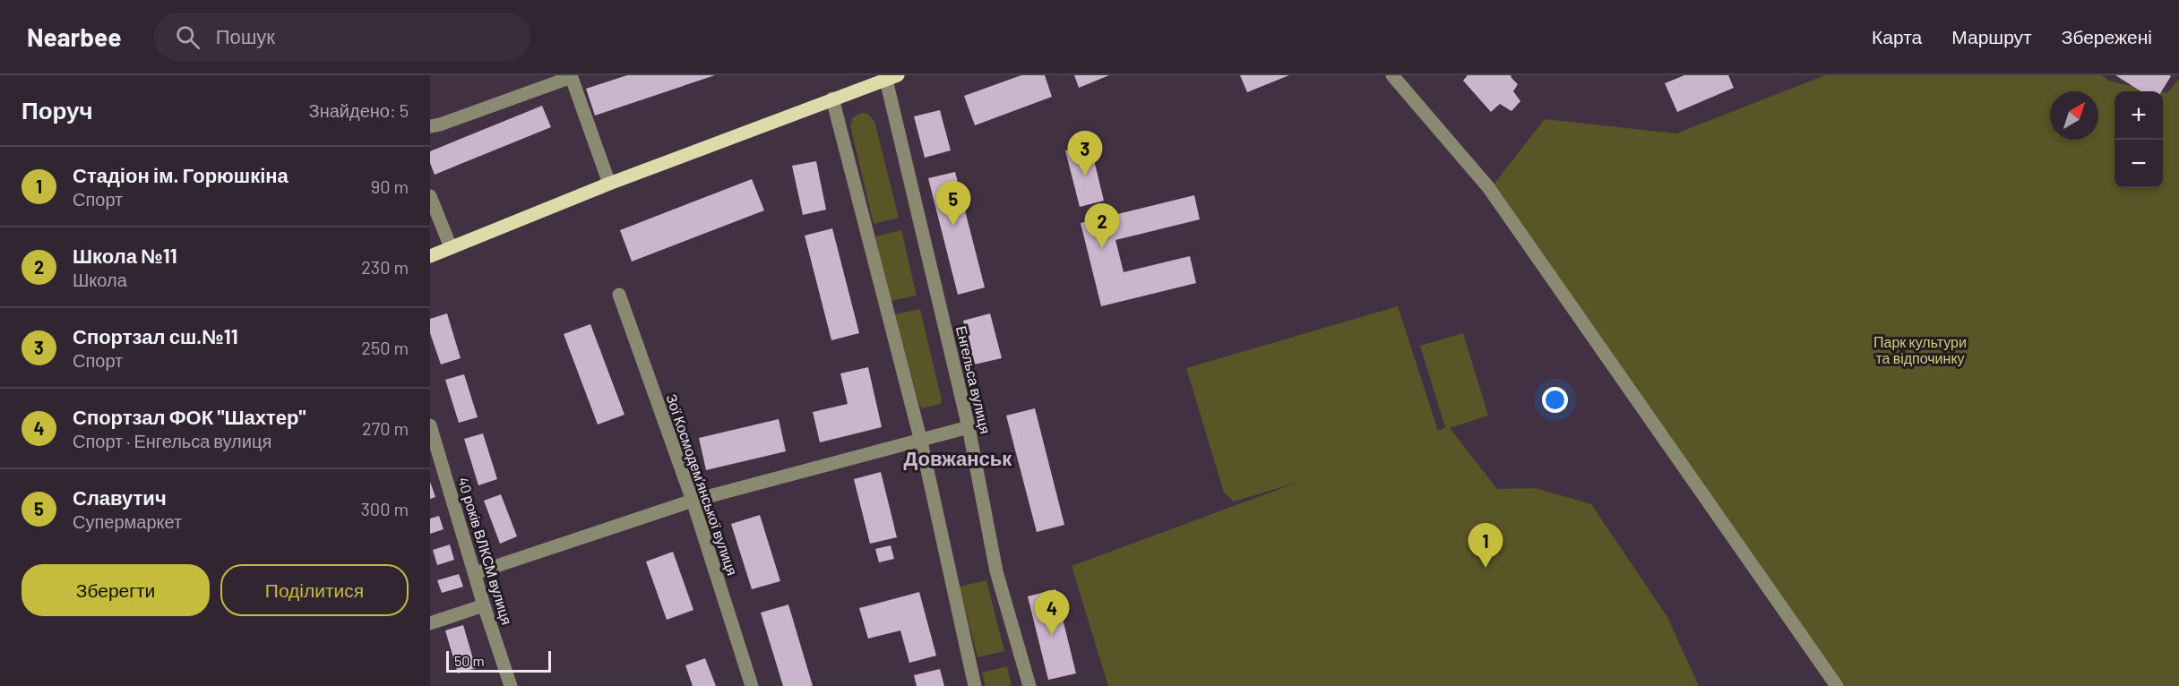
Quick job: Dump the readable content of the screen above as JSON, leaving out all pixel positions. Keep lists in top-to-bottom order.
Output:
{
  "streets": {
    "street": ["Енгельса вулиця", "Зої Космодем’янської вулиця", "40 років ВЛКСМ вулиця"]
  },
  "districts": ["Довжанськ"],
  "parks": ["Парк культури та відпочинку"],
  "scale_bar": "50 m",
  "north": "top right",
  "page": {
    "header": "Nearbee",
    "search": "Пошук",
    "nav": ["Карта", "Маршрут", "Збережені"],
    "heading": ["Поруч", "Знайдено: 5"],
    "map_buttons": ["+", "−"],
    "pins": [
      "3",
      "5",
      "2",
      "1",
      "4"
    ],
    "list": [
      {
        "mark": "1",
        "name": "Стадіон ім. Горюшкіна",
        "note": "Спорт",
        "value": "90 m"
      },
      {
        "mark": "2",
        "name": "Школа №11",
        "note": "Школа",
        "value": "230 m"
      },
      {
        "mark": "3",
        "name": "Спортзал сш.№11",
        "note": "Спорт",
        "value": "250 m"
      },
      {
        "mark": "4",
        "name": "Спортзал ФОК \"Шахтер\"",
        "note": "Спорт · Енгельса вулиця",
        "value": "270 m"
      },
      {
        "mark": "5",
        "name": "Славутич",
        "note": "Супермаркет",
        "value": "300 m"
      }
    ],
    "buttons": ["Зберегти", "Поділитися"],
    "scale": "50 m"
  }
}
